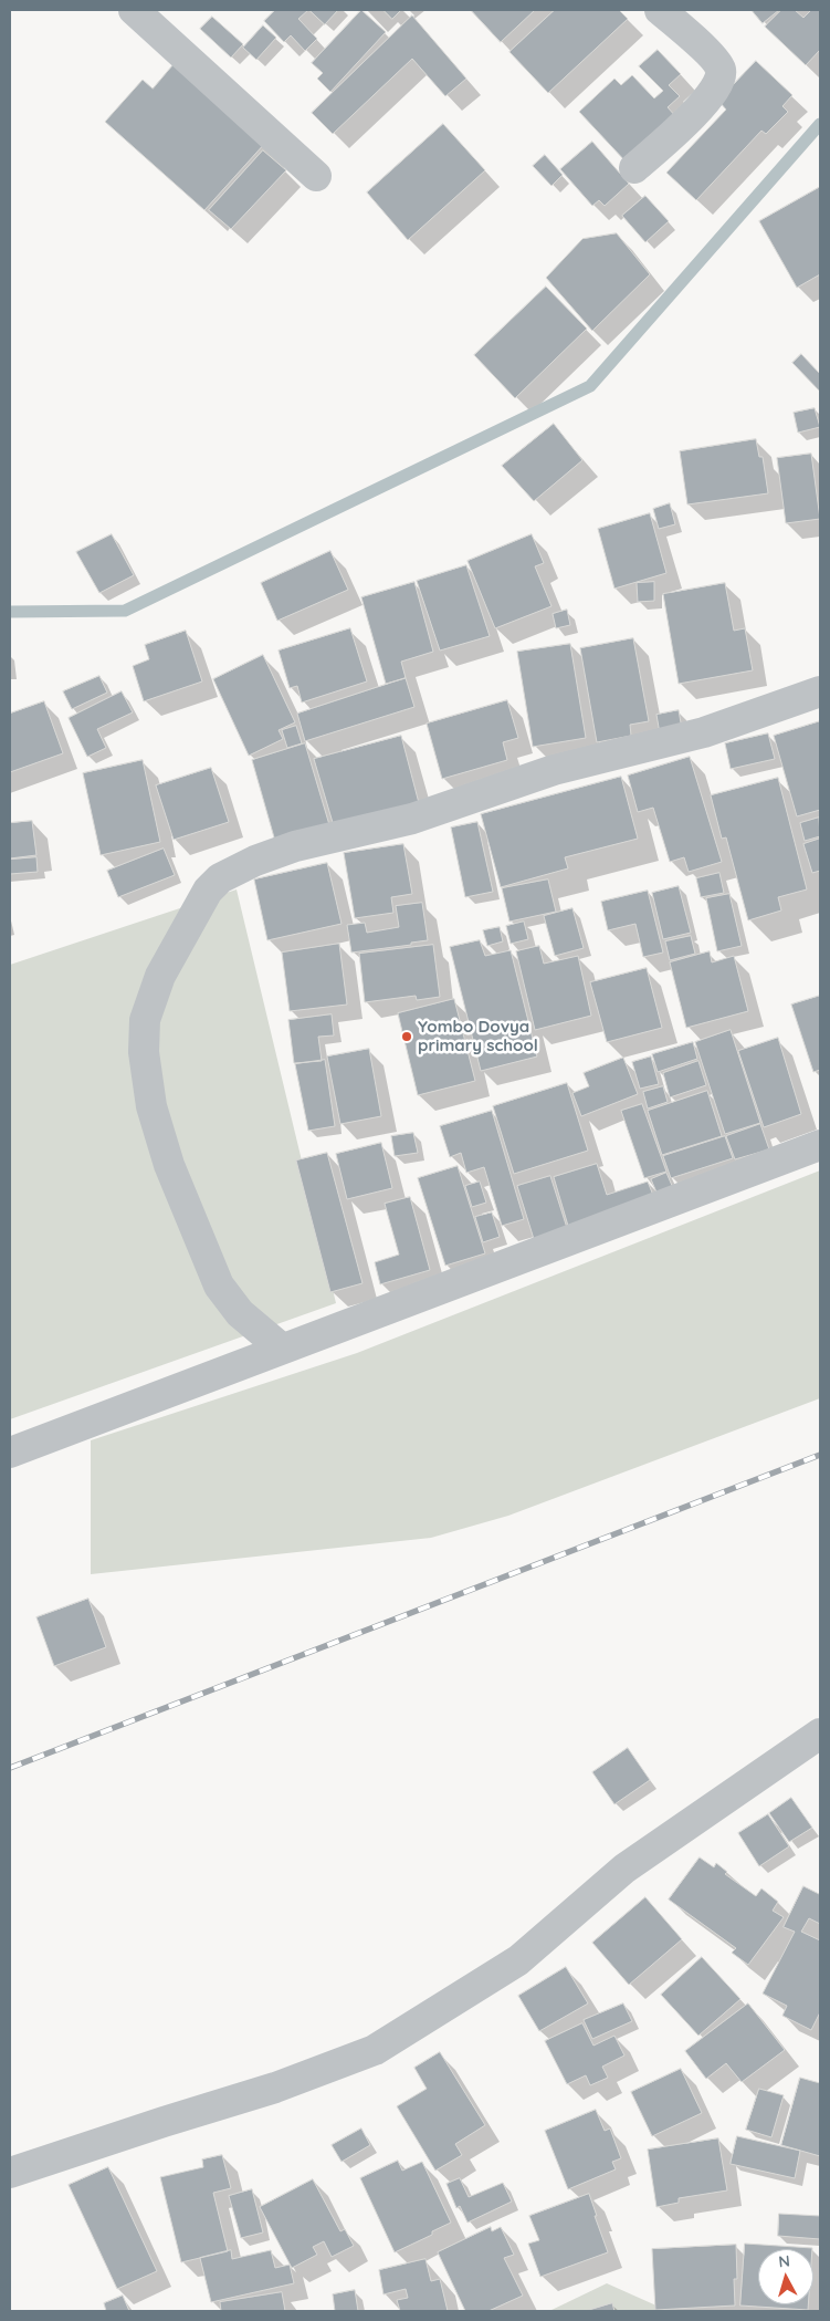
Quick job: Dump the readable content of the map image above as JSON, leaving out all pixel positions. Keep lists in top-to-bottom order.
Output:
{
  "places": ["Yombo Dovya primary school"],
  "north": "top"
}
